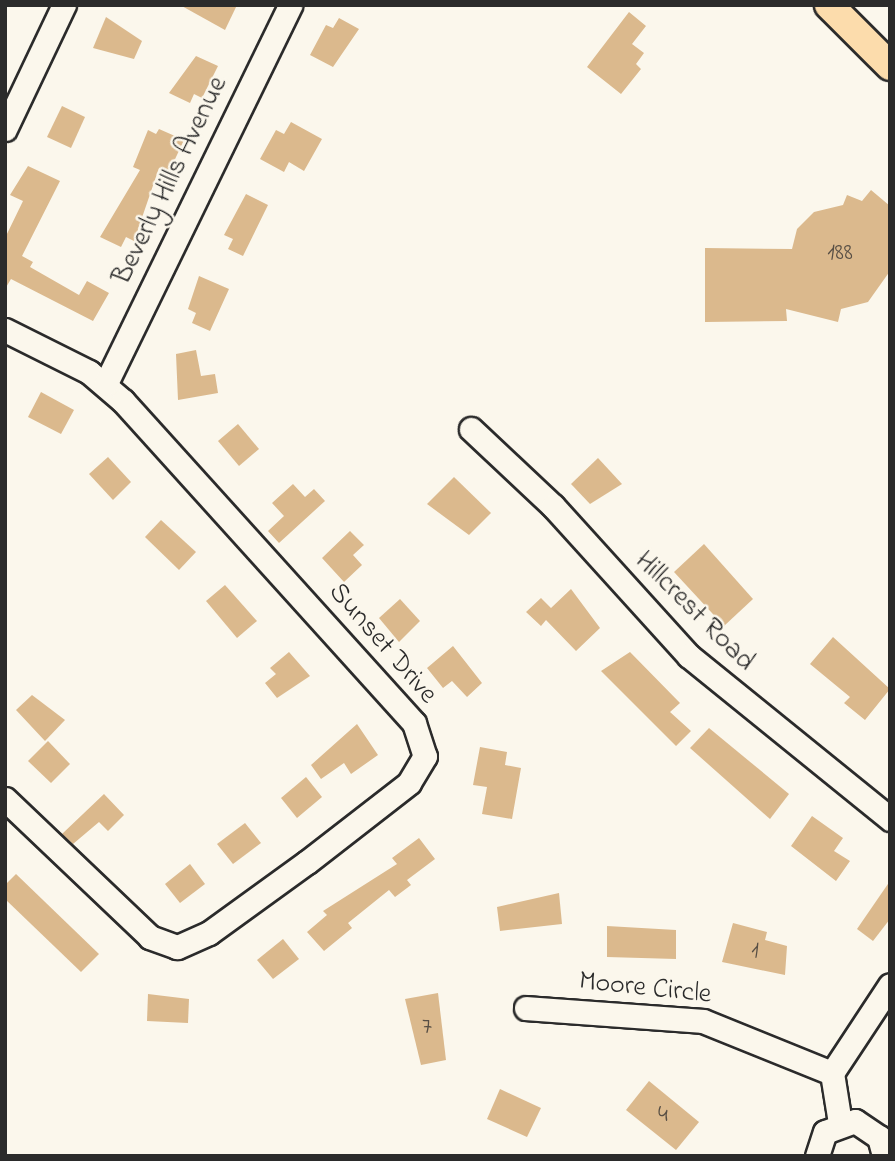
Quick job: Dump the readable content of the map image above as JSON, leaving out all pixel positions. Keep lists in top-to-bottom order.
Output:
{
  "streets": {
    "street": [
      "Beverly Hills Avenue",
      "Hillcrest Road",
      "Sunset Drive",
      "Moore Circle"
    ]
  },
  "crossings": [
    ["Beverly Hills Avenue", "Sunset Drive"]
  ],
  "house_numbers": [
    "188",
    "1",
    "7",
    "4"
  ]
}
